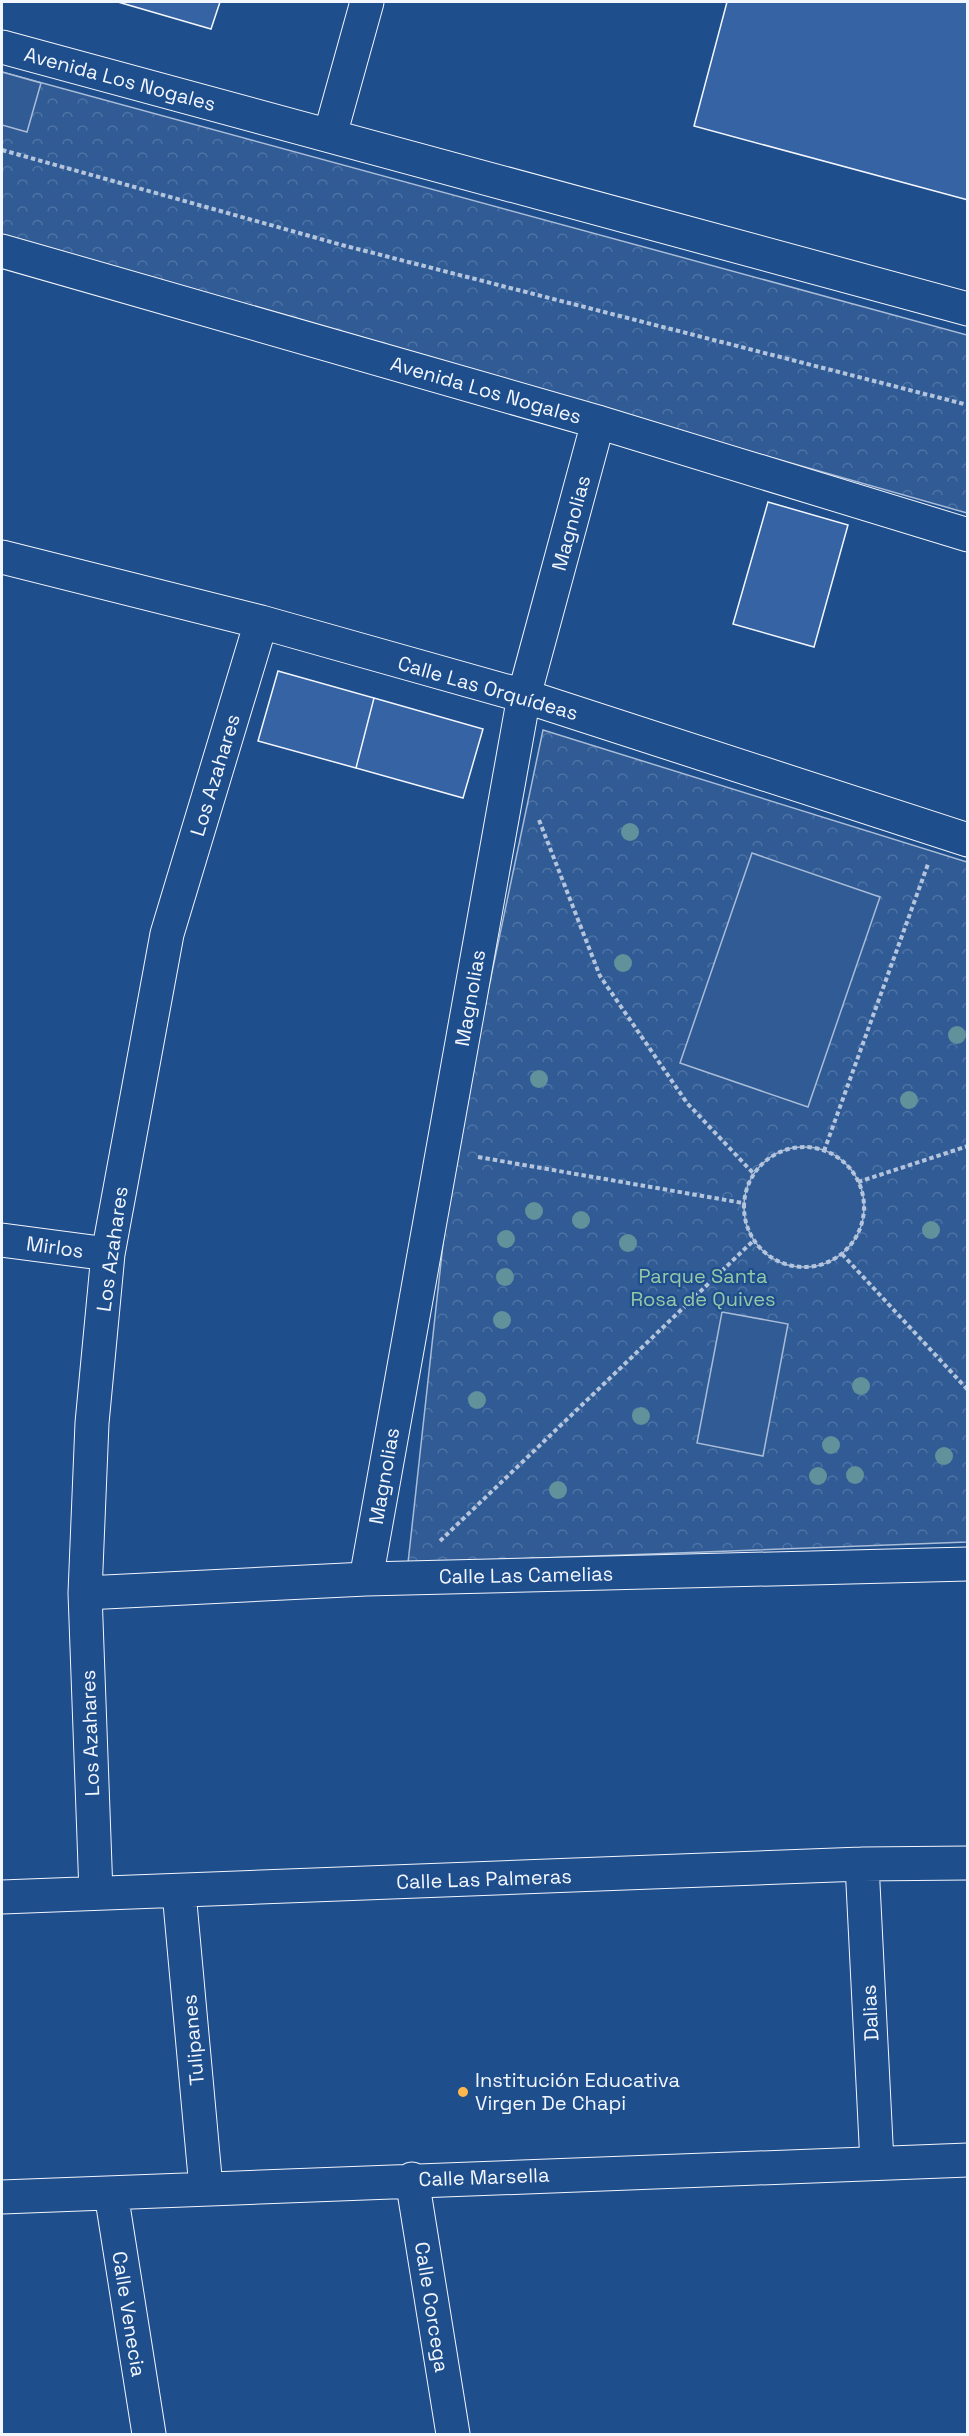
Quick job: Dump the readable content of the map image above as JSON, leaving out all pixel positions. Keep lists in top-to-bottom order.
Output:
{
  "streets": {
    "street": [
      "Avenida Los Nogales",
      "Magnolias",
      "Calle Las Orquídeas",
      "Los Azahares",
      "Mirlos",
      "Calle Las Camelias",
      "Calle Las Palmeras",
      "Dalias",
      "Tulipanes",
      "Calle Marsella",
      "Calle Corcega",
      "Calle Venecia"
    ]
  },
  "crossings": [
    ["Avenida Los Nogales", "Magnolias"],
    ["Magnolias", "Calle Las Orquídeas"],
    ["Magnolias", "Calle Las Camelias"],
    ["Calle Las Orquídeas", "Los Azahares"],
    ["Los Azahares", "Mirlos"],
    ["Los Azahares", "Calle Las Camelias"],
    ["Los Azahares", "Calle Las Palmeras"],
    ["Calle Las Palmeras", "Dalias"],
    ["Calle Las Palmeras", "Tulipanes"],
    ["Dalias", "Calle Marsella"],
    ["Tulipanes", "Calle Marsella"],
    ["Calle Marsella", "Calle Corcega"],
    ["Calle Marsella", "Calle Venecia"]
  ],
  "parks": ["Parque Santa Rosa de Quives"],
  "places": ["Institución Educativa Virgen De Chapi"]
}
